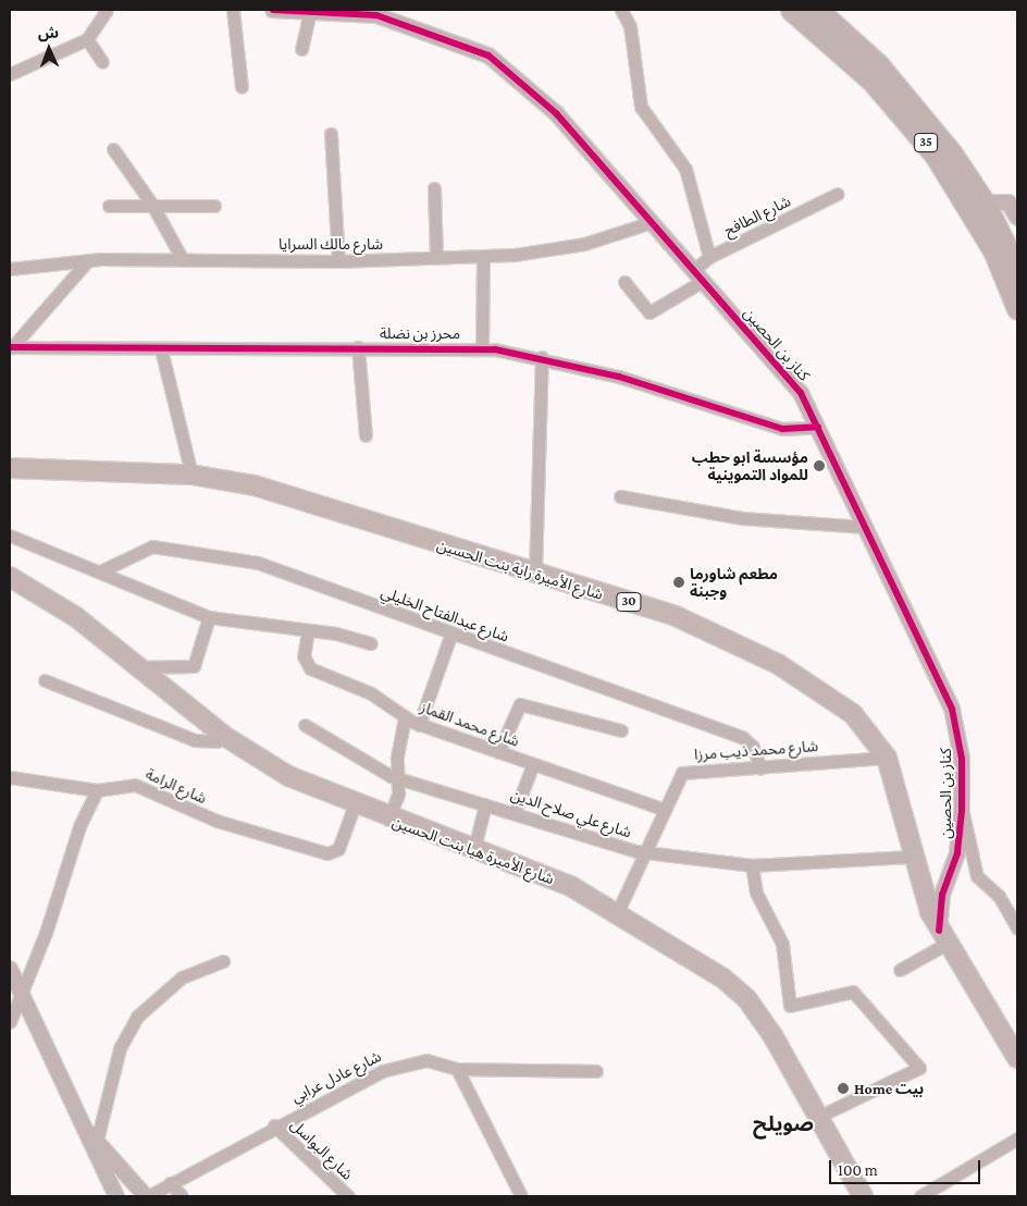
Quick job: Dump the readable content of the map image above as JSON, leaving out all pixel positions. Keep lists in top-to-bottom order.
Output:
{
  "streets": {
    "highway": ["35"],
    "main road": ["شارع الأميرة راية بنت الحسين", "30", "شارع الأميرة هيا بنت الحسين"],
    "street": [
      "شارع الطافح",
      "شارع مالك السرايا",
      "محرز بن نضلة",
      "كناز بن الحصين",
      "شارع عبدالفتاح الخليلي",
      "شارع محمد القماز",
      "شارع محمد ذيب مرزا",
      "شارع الرامة",
      "شارع علي صلاح الدين",
      "شارع عادل عرابي",
      "شارع البواسل"
    ]
  },
  "crossings": [
    ["شارع الطافح", "كناز بن الحصين"],
    ["شارع مالك السرايا", "كناز بن الحصين"],
    ["محرز بن نضلة", "كناز بن الحصين"],
    ["كناز بن الحصين", "شارع الأميرة راية بنت الحسين"],
    ["شارع الأميرة راية بنت الحسين", "شارع محمد ذيب مرزا"],
    ["شارع الأميرة راية بنت الحسين", "شارع علي صلاح الدين"],
    ["شارع عبدالفتاح الخليلي", "شارع محمد ذيب مرزا"],
    ["شارع محمد القماز", "شارع محمد ذيب مرزا"],
    ["شارع محمد ذيب مرزا", "شارع علي صلاح الدين"],
    ["شارع محمد ذيب مرزا", "شارع الأميرة هيا بنت الحسين"],
    ["شارع الرامة", "شارع الأميرة هيا بنت الحسين"],
    ["شارع عادل عرابي", "شارع البواسل"]
  ],
  "districts": ["صويلح"],
  "places": ["مؤسسة ابو حطب للمواد التموينية", "مطعم شاورما وجبنة", "Home بيت"],
  "scale_bar": "100 m",
  "north": "top"
}
